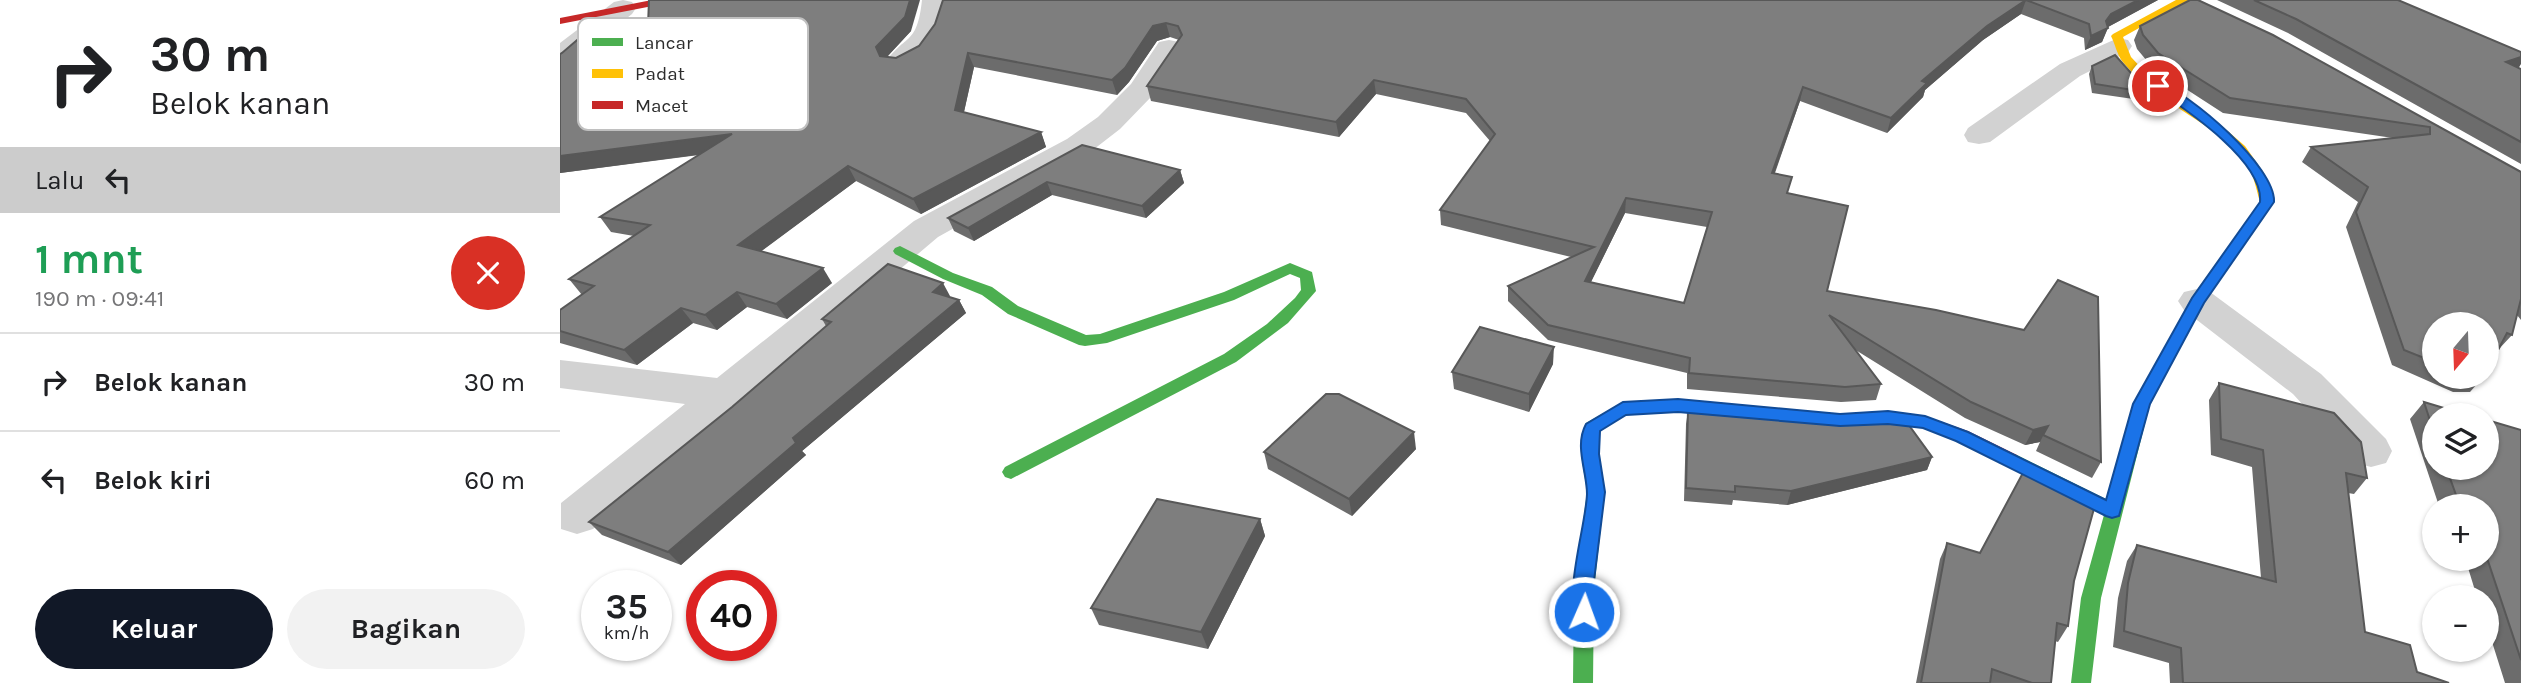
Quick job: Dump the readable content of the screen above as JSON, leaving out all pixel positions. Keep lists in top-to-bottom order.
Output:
{
  "legend": ["Lancar", "Padat", "Macet"],
  "north": "bottom",
  "page": {
    "turn": ["30 m", "Belok kanan"],
    "then": "Lalu",
    "heading": ["1 mnt", "190 m · 09:41"],
    "map_buttons": ["+", "−"],
    "list": [
      {
        "name": "Belok kanan",
        "value": "30 m"
      },
      {
        "name": "Belok kiri",
        "value": "60 m"
      }
    ],
    "speed": "35 km/h",
    "limit": "40",
    "buttons": ["Keluar", "Bagikan"]
  }
}
